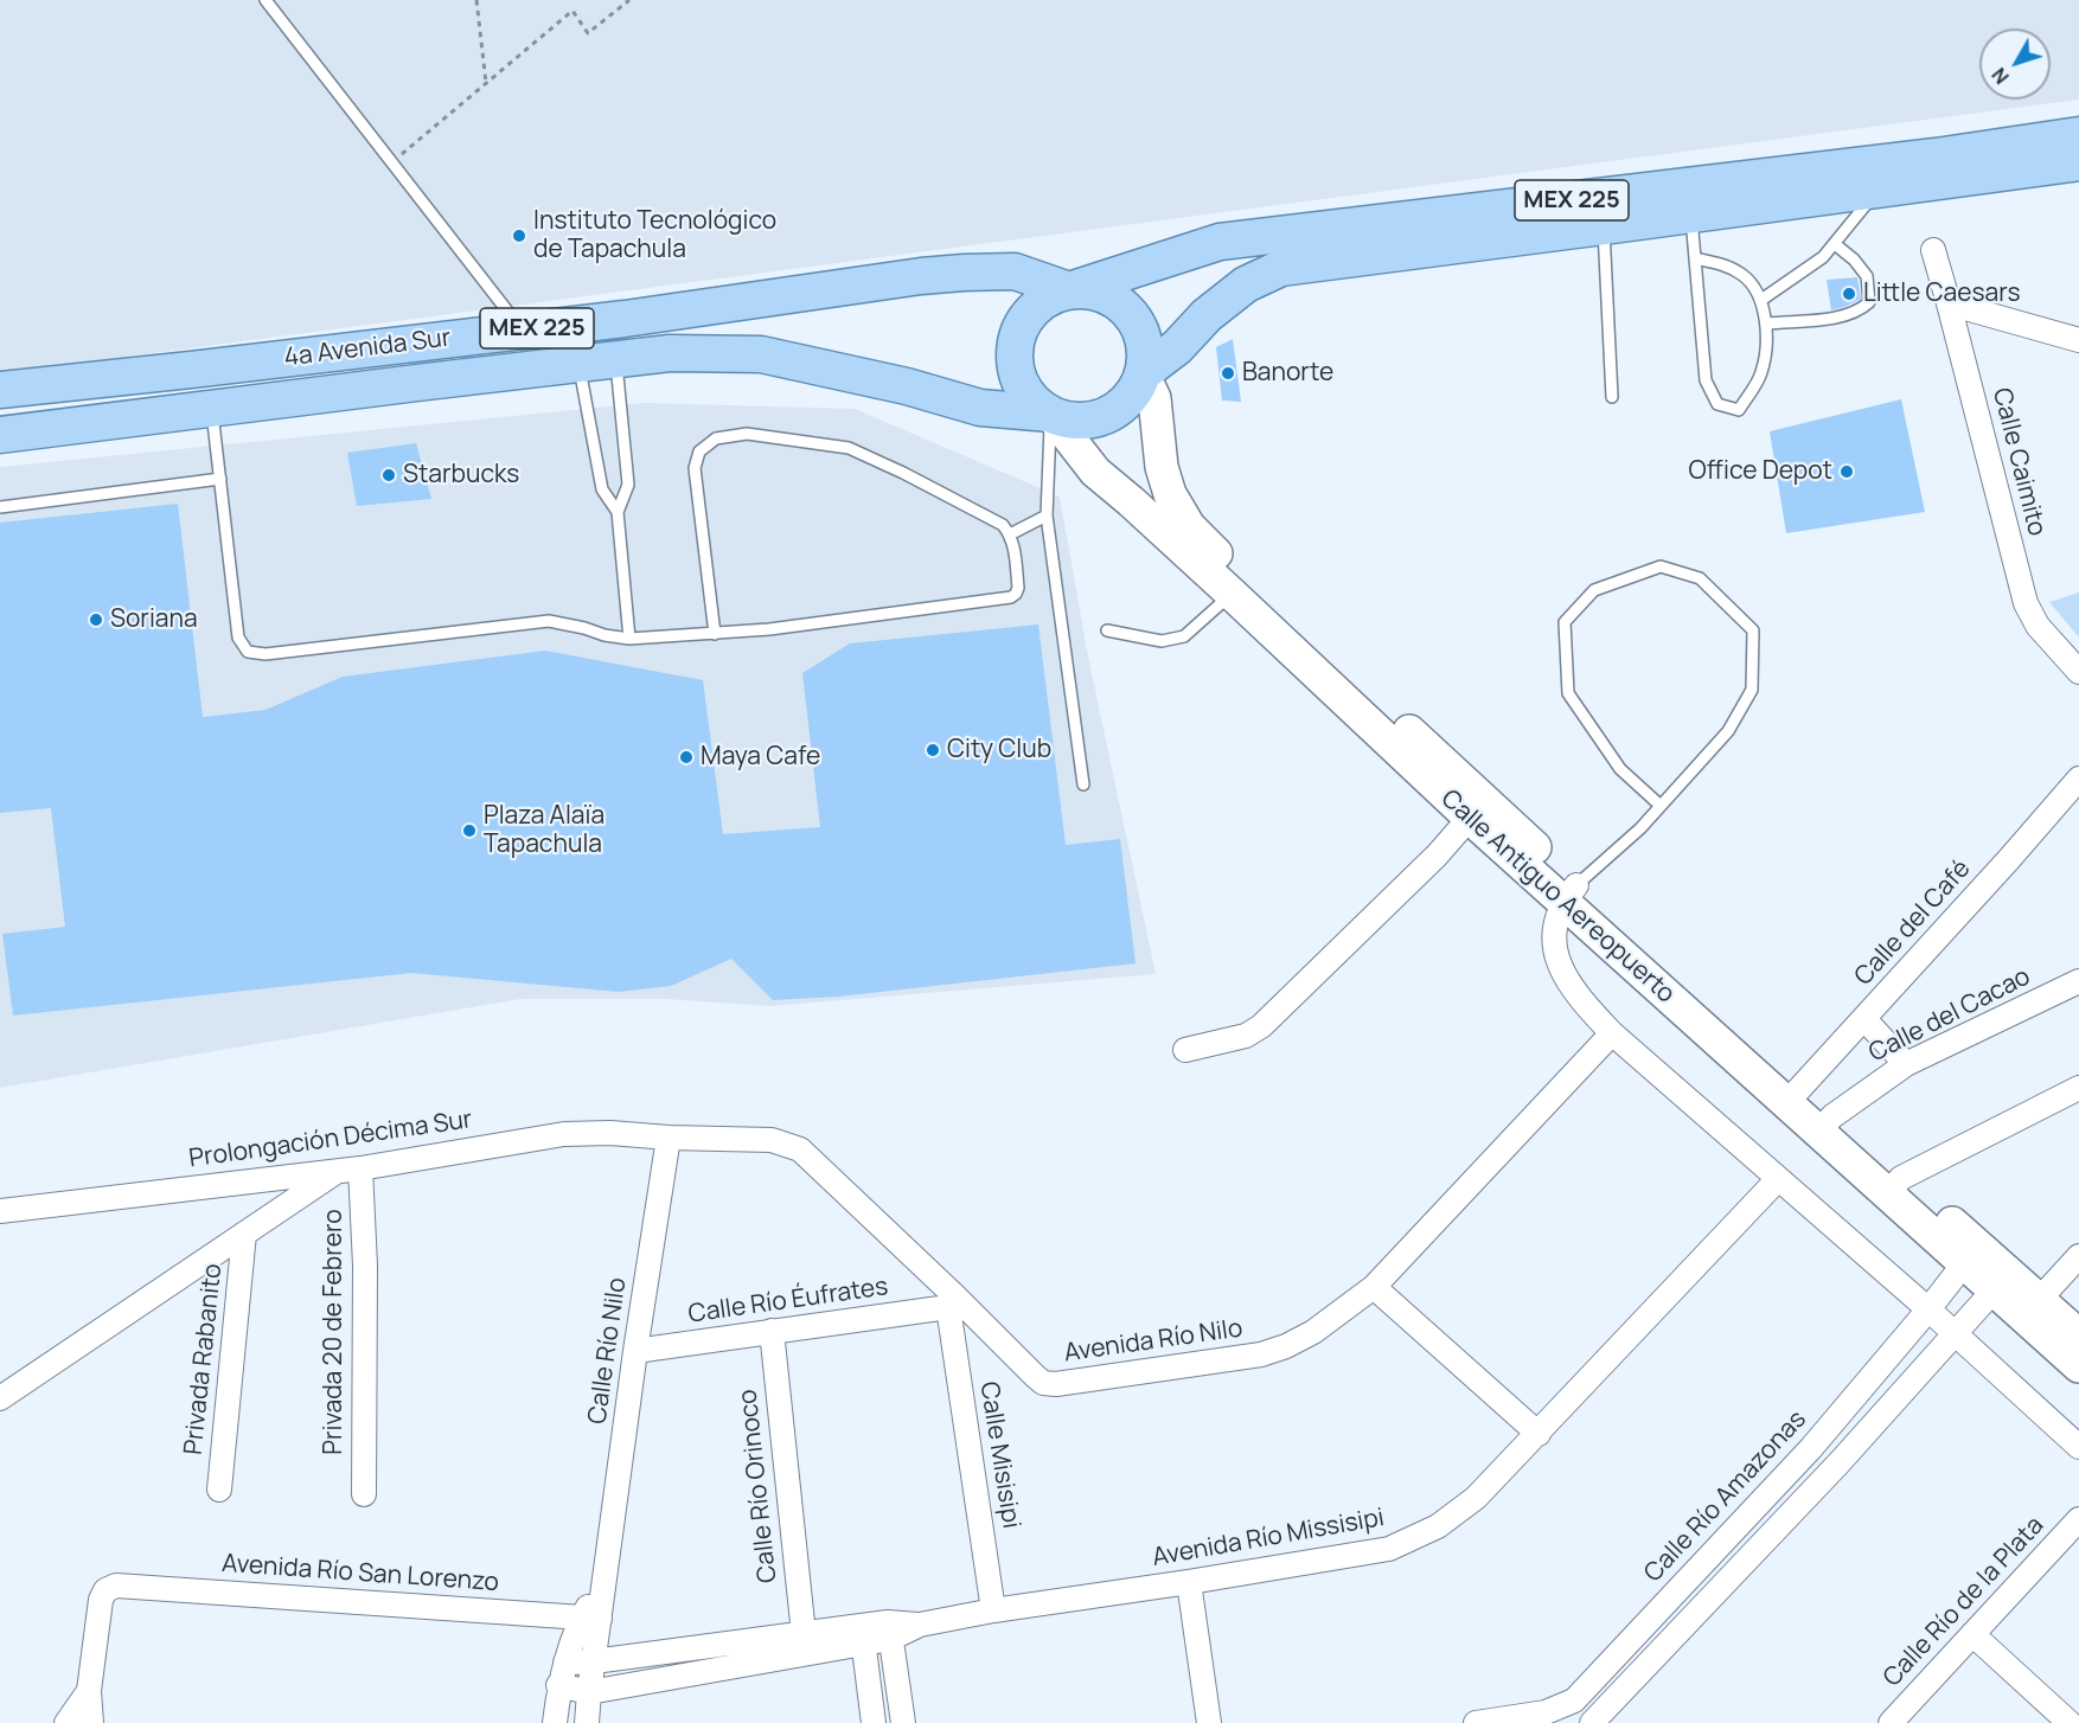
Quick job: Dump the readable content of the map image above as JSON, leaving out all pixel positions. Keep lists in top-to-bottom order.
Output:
{
  "streets": {
    "main road": ["MEX 225", "4a Avenida Sur", "Calle Antiguo Aereopuerto"],
    "street": [
      "Calle Caimito",
      "Calle del Café",
      "Calle del Cacao",
      "Prolongación Décima Sur",
      "Calle Río Éufrates",
      "Privada 20 de Febrero",
      "Avenida Río Nilo",
      "Calle Río Nilo",
      "Privada Rabanito",
      "Calle Misisipi",
      "Calle Río Orinoco",
      "Calle Río Amazonas",
      "Avenida Río Missisipi",
      "Avenida Río San Lorenzo",
      "Calle Río de la Plata"
    ]
  },
  "crossings": [
    ["MEX 225", "4a Avenida Sur"],
    ["MEX 225", "Calle Antiguo Aereopuerto"],
    ["4a Avenida Sur", "Calle Antiguo Aereopuerto"],
    ["Calle Antiguo Aereopuerto", "Calle del Café"],
    ["Calle Antiguo Aereopuerto", "Calle del Cacao"],
    ["Calle Antiguo Aereopuerto", "Calle Río Amazonas"],
    ["Prolongación Décima Sur", "Privada 20 de Febrero"],
    ["Prolongación Décima Sur", "Avenida Río Nilo"],
    ["Prolongación Décima Sur", "Calle Río Nilo"],
    ["Calle Río Éufrates", "Avenida Río Nilo"],
    ["Calle Río Éufrates", "Calle Río Nilo"],
    ["Calle Río Éufrates", "Calle Misisipi"],
    ["Calle Río Éufrates", "Calle Río Orinoco"],
    ["Avenida Río Nilo", "Calle Río Nilo"],
    ["Avenida Río Nilo", "Calle Misisipi"],
    ["Calle Río Nilo", "Avenida Río San Lorenzo"],
    ["Calle Misisipi", "Avenida Río Missisipi"]
  ],
  "places": [
    "Instituto Tecnológico de Tapachula",
    "Little Caesars",
    "Banorte",
    "Office Depot",
    "Starbucks",
    "Soriana",
    "City Club",
    "Maya Cafe",
    "Plaza Alaïa Tapachula"
  ],
  "north": "bottom left"
}
